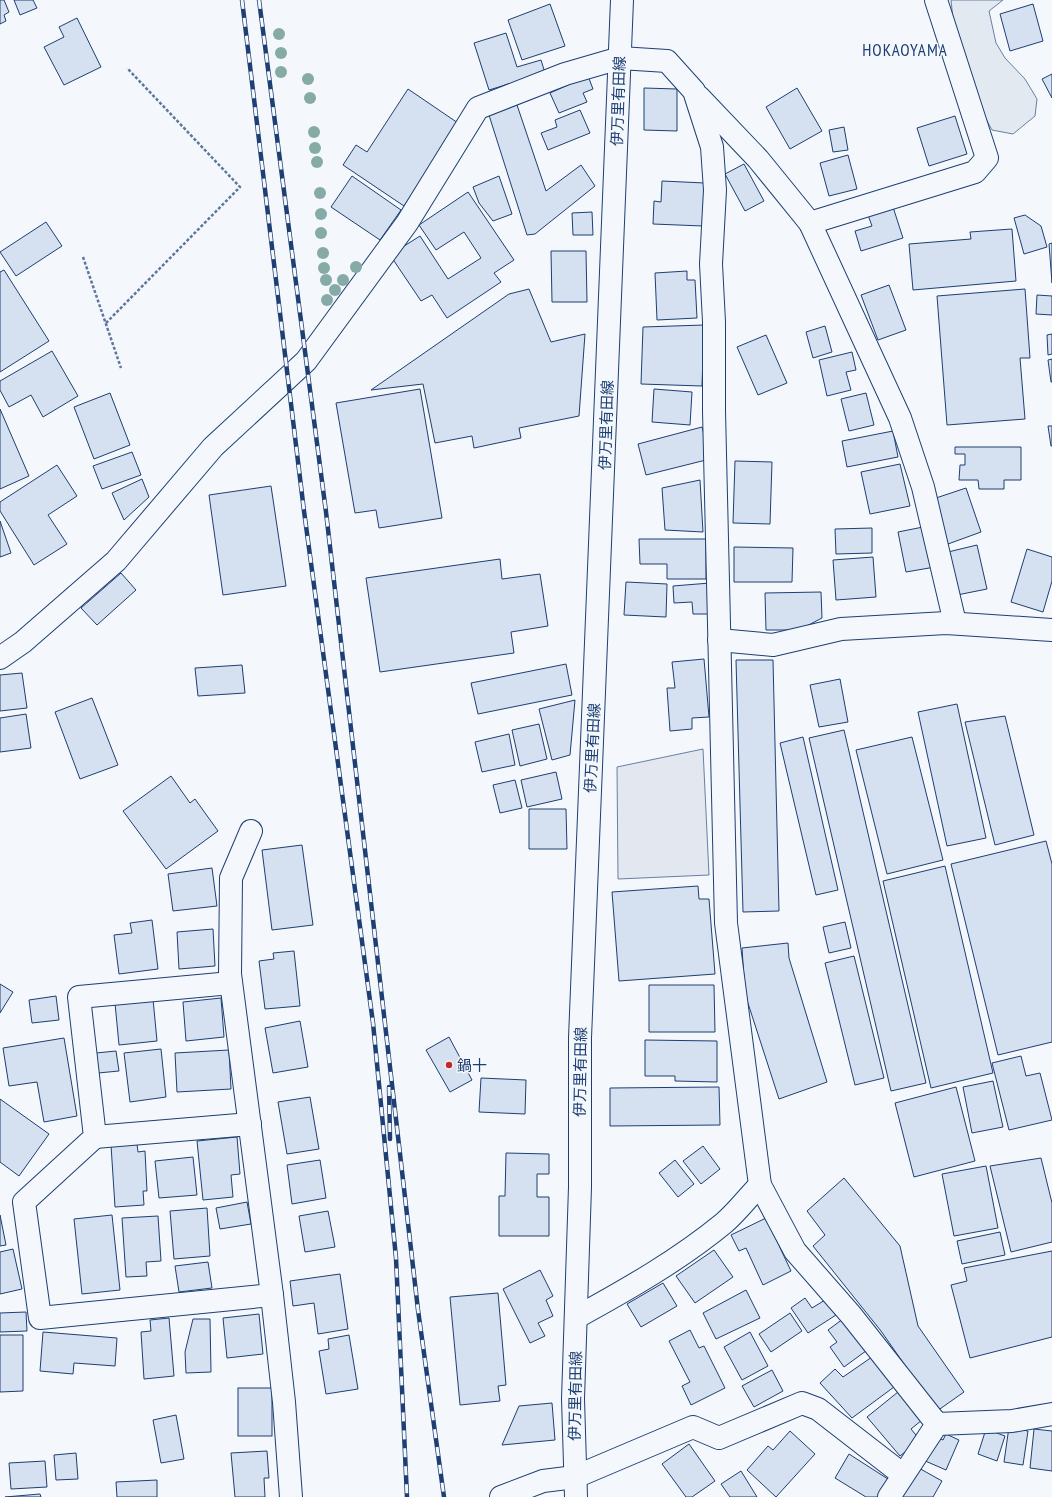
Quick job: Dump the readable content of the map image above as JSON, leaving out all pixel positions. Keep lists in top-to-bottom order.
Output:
{
  "streets": {
    "street": ["伊万里有田線"]
  },
  "districts": ["HOKAOYAMA"],
  "places": ["鍋十"]
}
